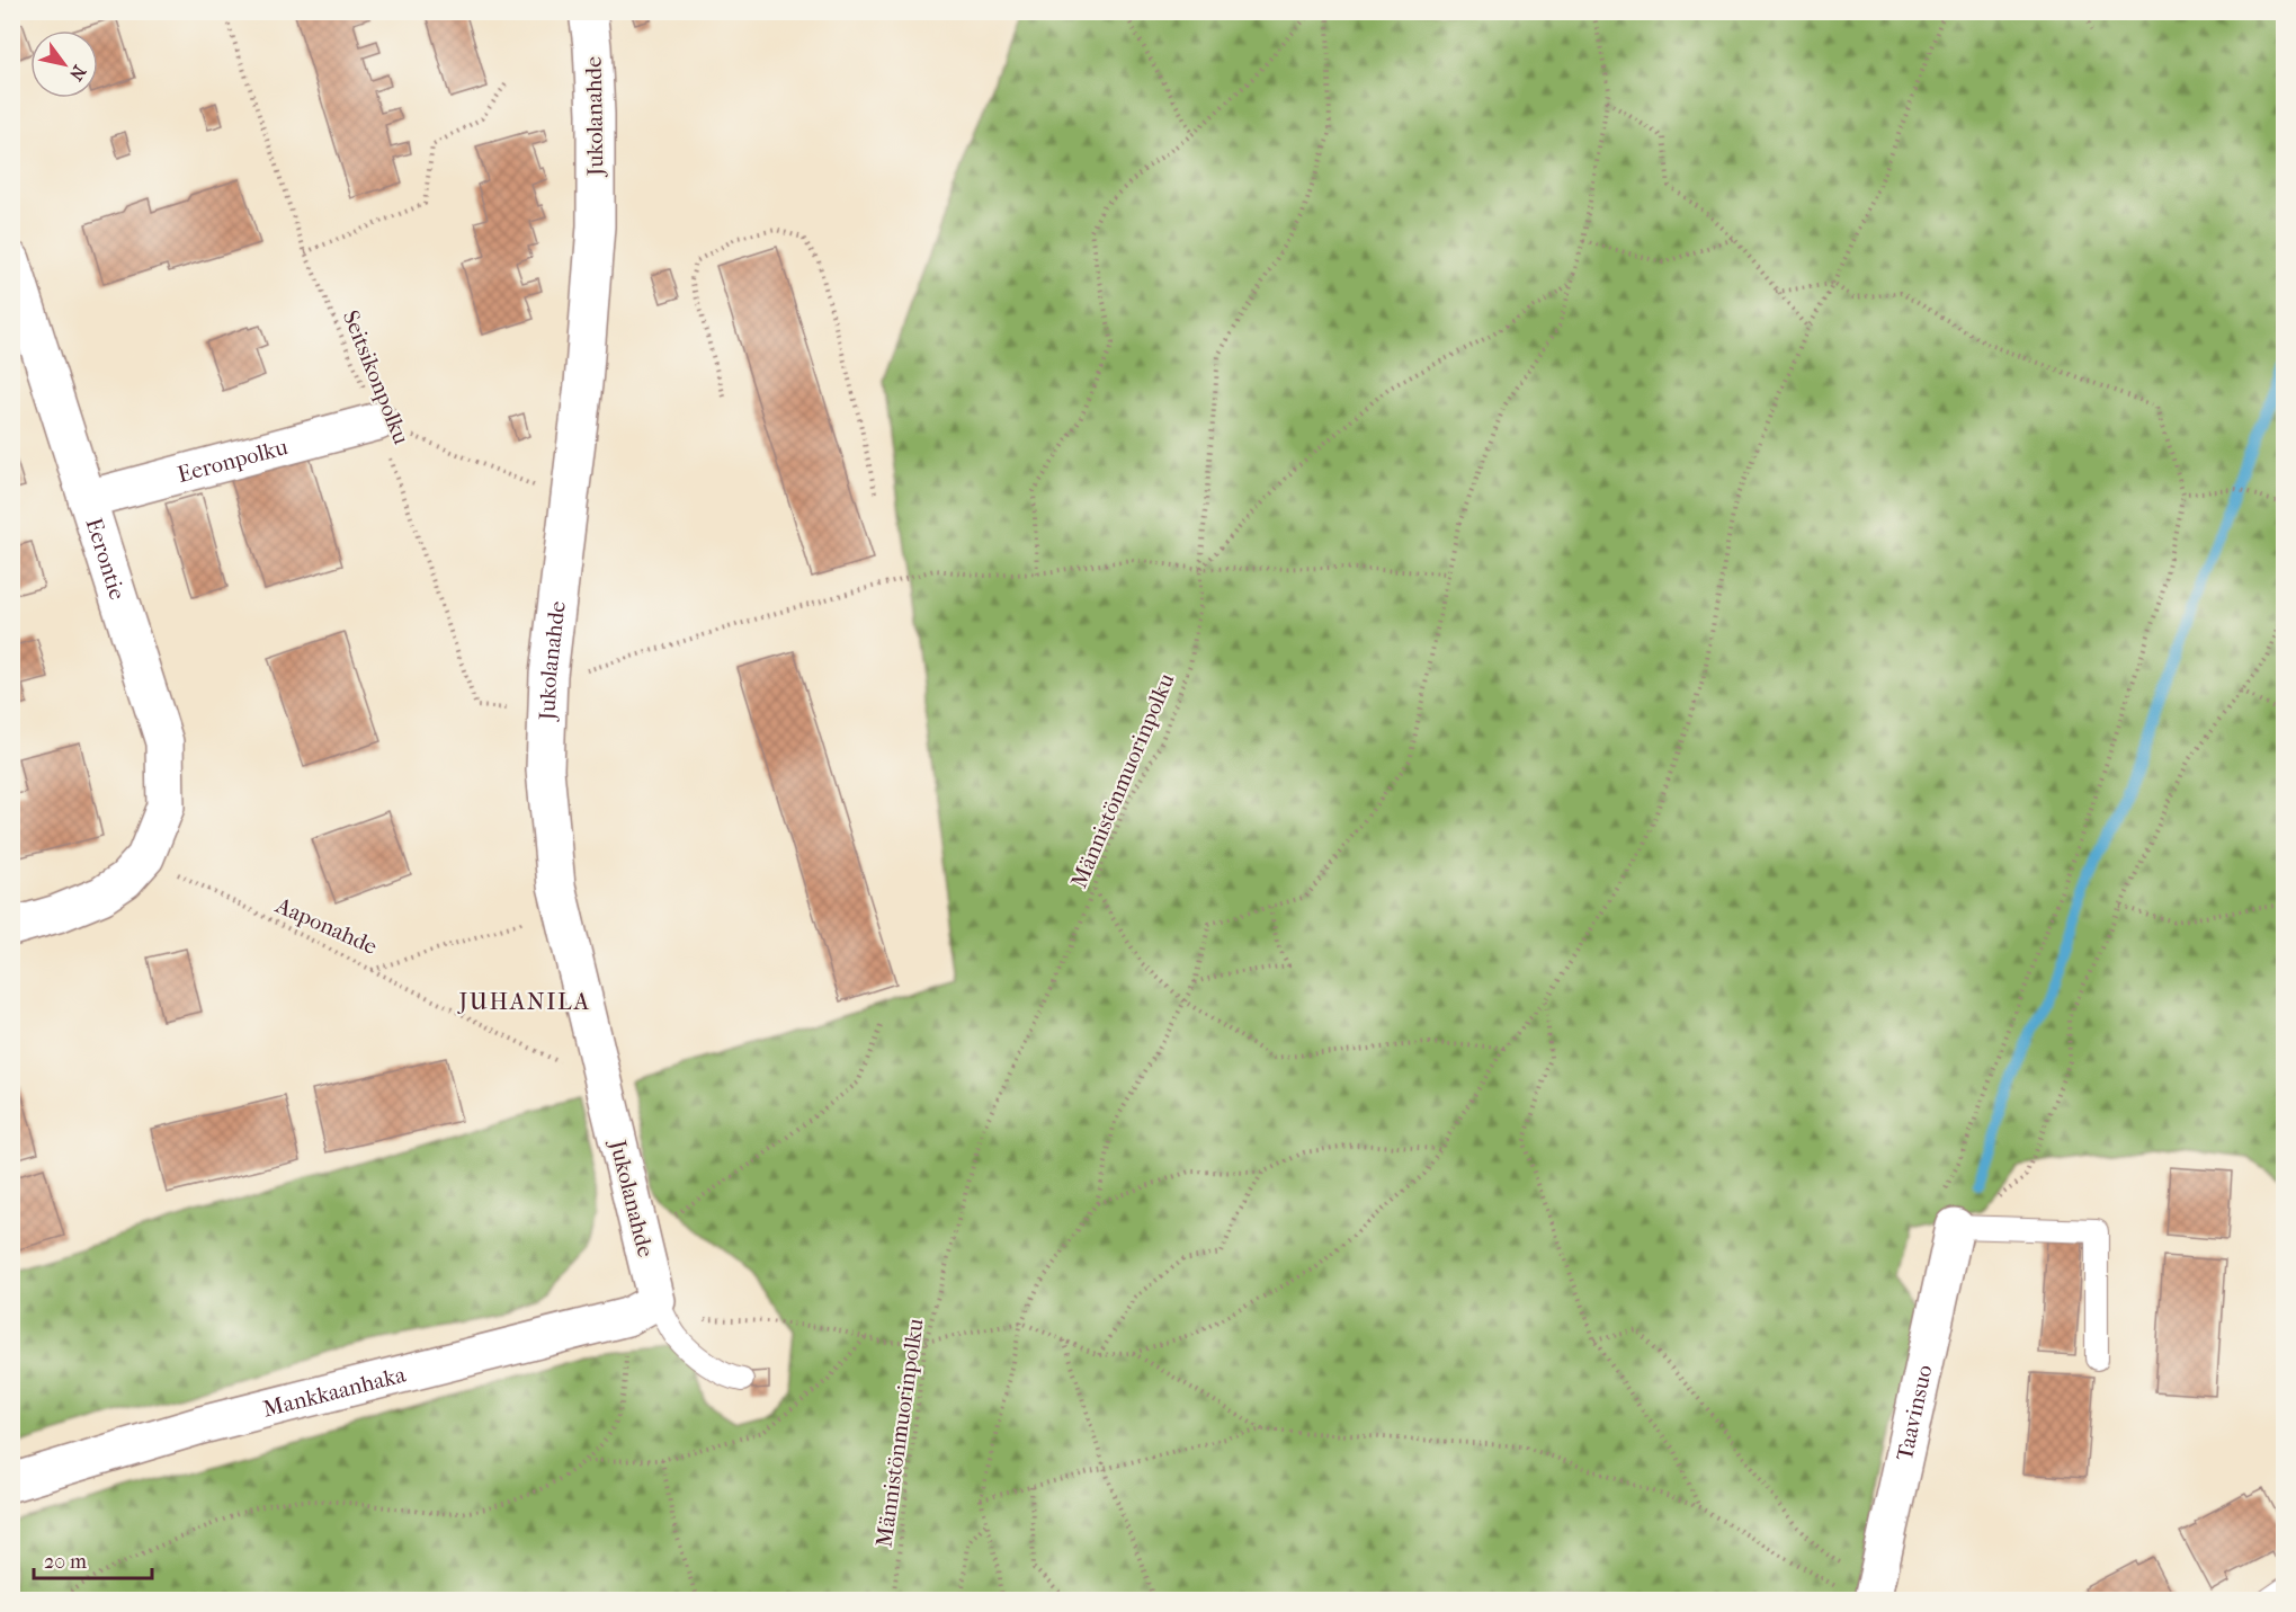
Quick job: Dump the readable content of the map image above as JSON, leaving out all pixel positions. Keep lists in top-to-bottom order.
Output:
{
  "streets": {
    "street": [
      "Jukolanahde",
      "Eeronpolku",
      "Eerontie",
      "Mankkaanhaka",
      "Taavinsuo"
    ],
    "path": ["Seitsikonpolku", "Männistönmuorinpolku", "Aaponahde"]
  },
  "crossings": [
    ["Jukolanahde", "Mankkaanhaka"],
    ["Seitsikonpolku", "Eeronpolku"],
    ["Eeronpolku", "Eerontie"],
    ["Eerontie", "Aaponahde"]
  ],
  "districts": ["JUHANILA"],
  "scale_bar": "20 m",
  "north": "bottom right"
}
